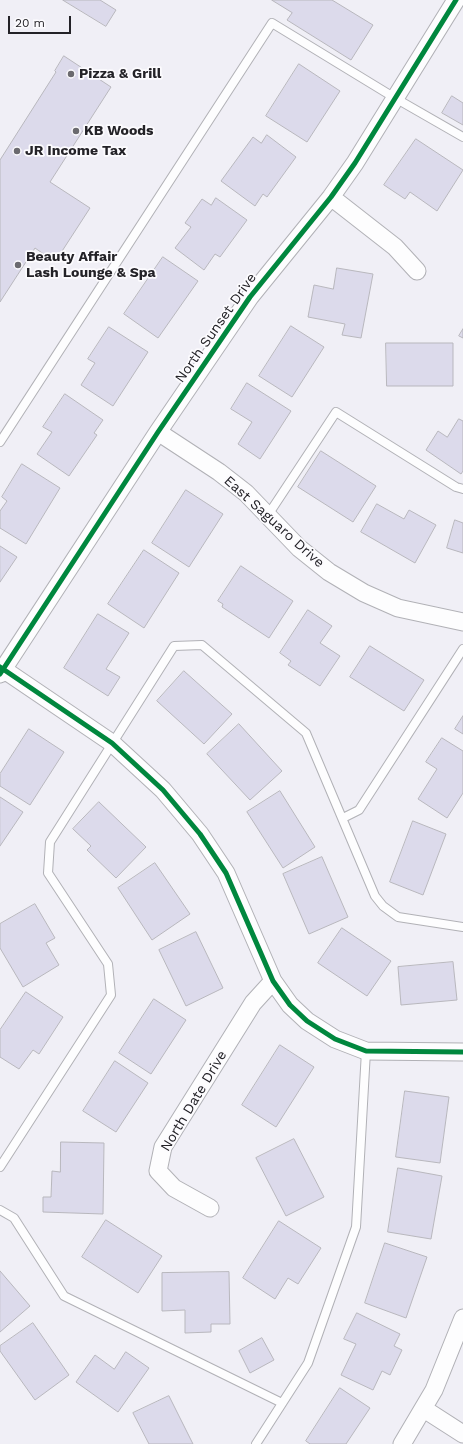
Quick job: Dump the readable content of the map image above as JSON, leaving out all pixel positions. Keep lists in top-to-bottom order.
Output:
{
  "streets": {
    "street": ["North Sunset Drive", "East Saguaro Drive", "North Date Drive"]
  },
  "crossings": [
    ["North Sunset Drive", "East Saguaro Drive"]
  ],
  "places": [
    "Pizza & Grill",
    "KB Woods",
    "JR Income Tax",
    "Beauty Affair Lash Lounge & Spa"
  ],
  "scale_bar": "20 m"
}
